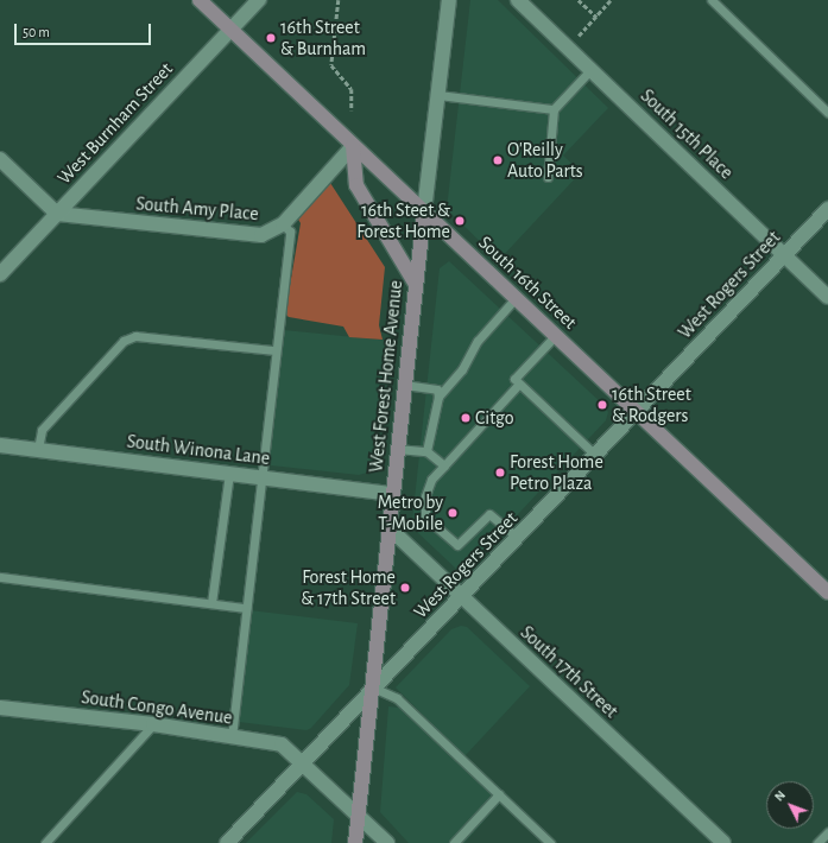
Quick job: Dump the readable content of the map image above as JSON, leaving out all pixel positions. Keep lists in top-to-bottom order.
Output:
{
  "streets": {
    "main road": ["South 16th Street", "West Forest Home Avenue"],
    "street": [
      "West Burnham Street",
      "South 15th Place",
      "South Amy Place",
      "West Rogers Street",
      "South Winona Lane",
      "South 17th Street",
      "South Congo Avenue"
    ]
  },
  "crossings": [
    ["West Burnham Street", "South Amy Place"],
    ["West Burnham Street", "South 16th Street"],
    ["South 15th Place", "West Rogers Street"],
    ["South Amy Place", "South 16th Street"],
    ["South 16th Street", "West Rogers Street"],
    ["South 16th Street", "West Forest Home Avenue"],
    ["West Rogers Street", "West Forest Home Avenue"],
    ["West Rogers Street", "South 17th Street"],
    ["West Rogers Street", "South Congo Avenue"],
    ["West Forest Home Avenue", "South Winona Lane"],
    ["West Forest Home Avenue", "South 17th Street"],
    ["West Forest Home Avenue", "South Congo Avenue"]
  ],
  "places": [
    "16th Street & Burnham",
    "O'Reilly Auto Parts",
    "16th Steet & Forest Home",
    "16th Street & Rodgers",
    "Citgo",
    "Forest Home Petro Plaza",
    "Metro by T-Mobile",
    "Forest Home & 17th Street"
  ],
  "scale_bar": "50 m",
  "north": "top left"
}
